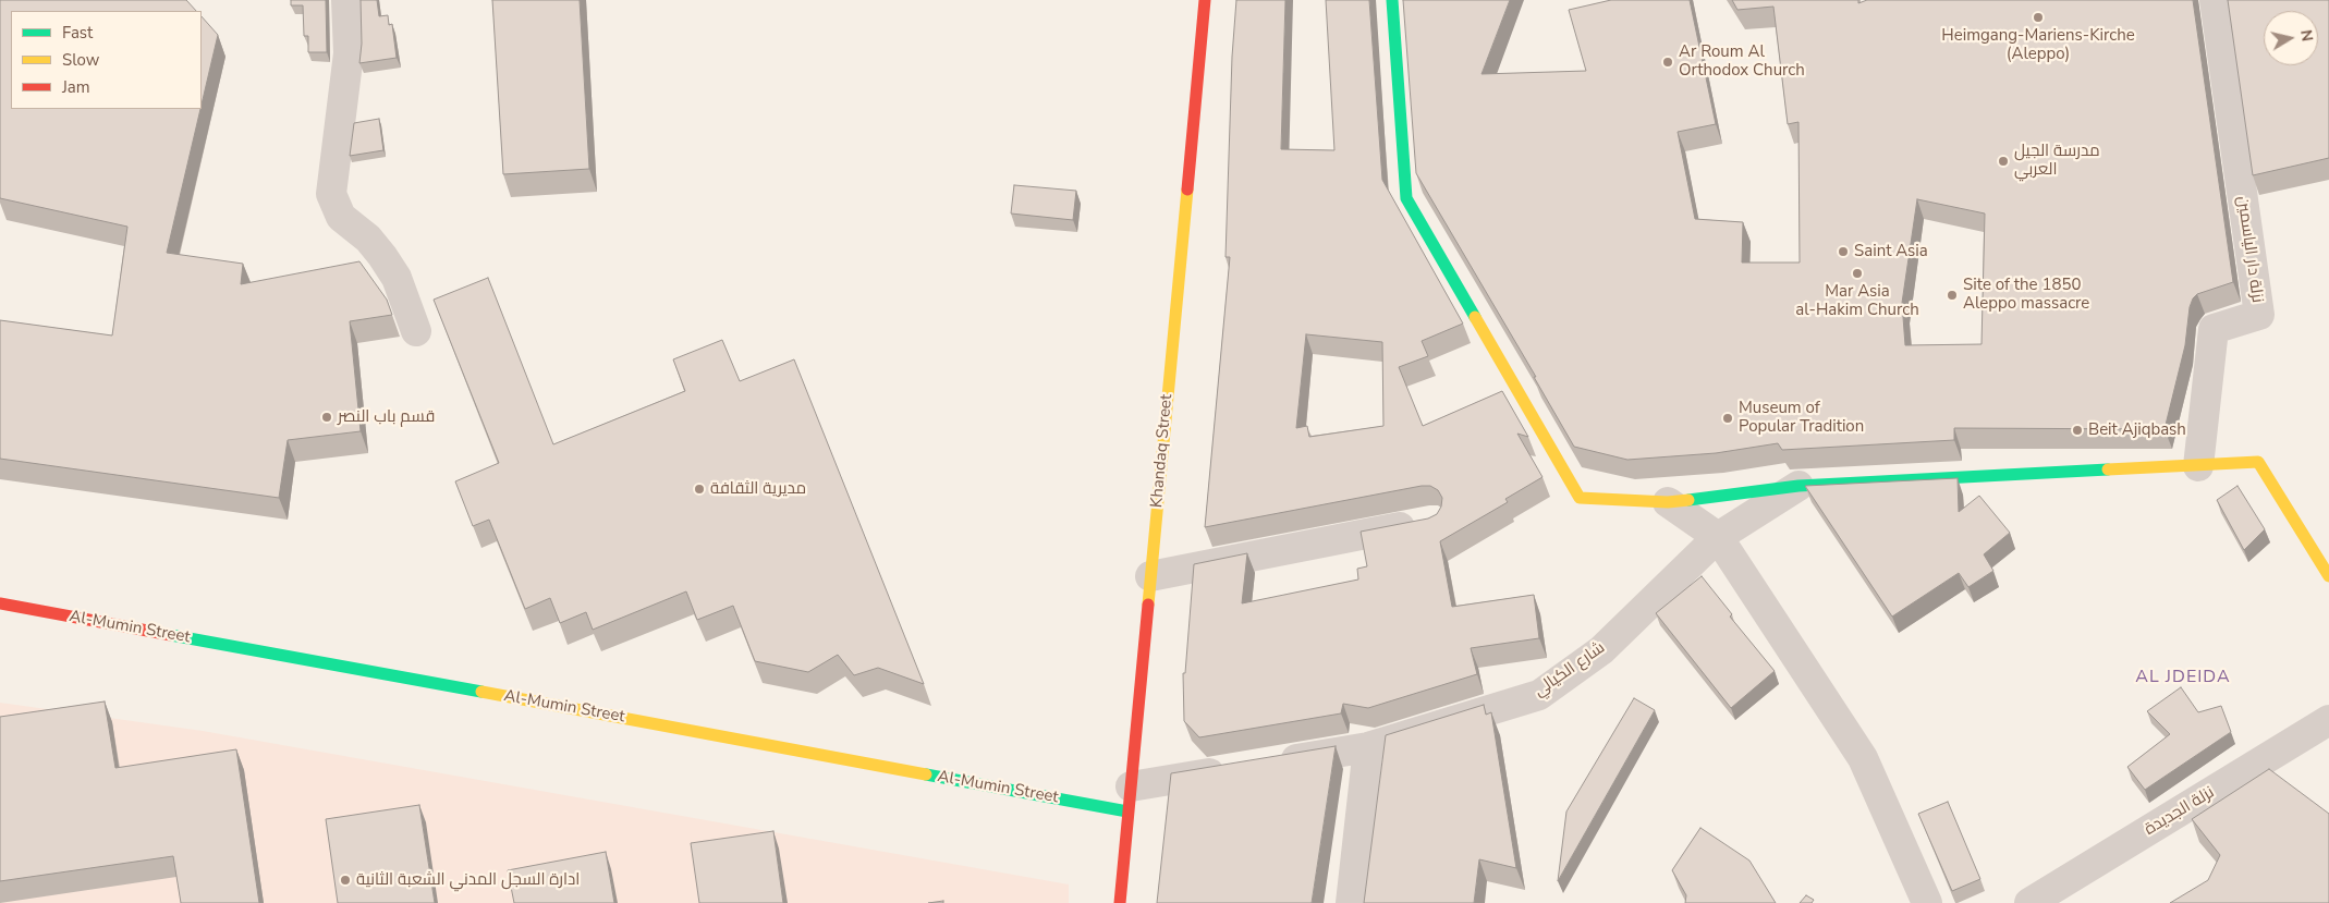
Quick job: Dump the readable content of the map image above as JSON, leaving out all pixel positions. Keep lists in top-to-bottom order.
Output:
{
  "streets": {
    "main road": ["Khandaq Street", "Al-Mumin Street"],
    "street": ["نزلة دار الياسمين", "شارع الكيالي", "نزلة الجديدة"]
  },
  "crossings": [
    ["Khandaq Street", "Al-Mumin Street"]
  ],
  "districts": ["AL JDEIDA"],
  "places": [
    "Heimgang-Mariens-Kirche (Aleppo)",
    "Ar Roum Al Orthodox Church",
    "مدرسة الجيل العربي",
    "Saint Asia",
    "Mar Asia al-Hakim Church",
    "Site of the 1850 Aleppo massacre",
    "قسم باب النصر",
    "Museum of Popular Tradition",
    "Beit Ajiqbash",
    "مديرية الثقافة",
    "ادارة السجل المدني الشعبة الثانية"
  ],
  "legend": ["Fast", "Slow", "Jam"],
  "north": "right"
}
